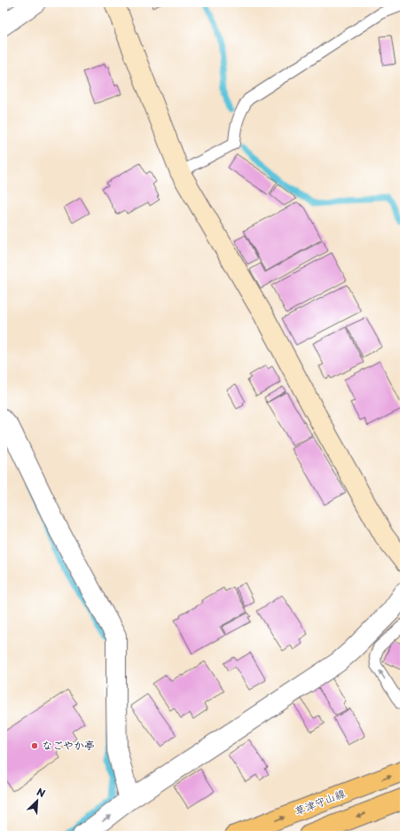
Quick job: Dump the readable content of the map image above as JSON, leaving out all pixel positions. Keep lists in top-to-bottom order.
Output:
{
  "streets": {
    "main road": ["草津守山線"]
  },
  "places": ["なごやか亭"],
  "north": "top right"
}
